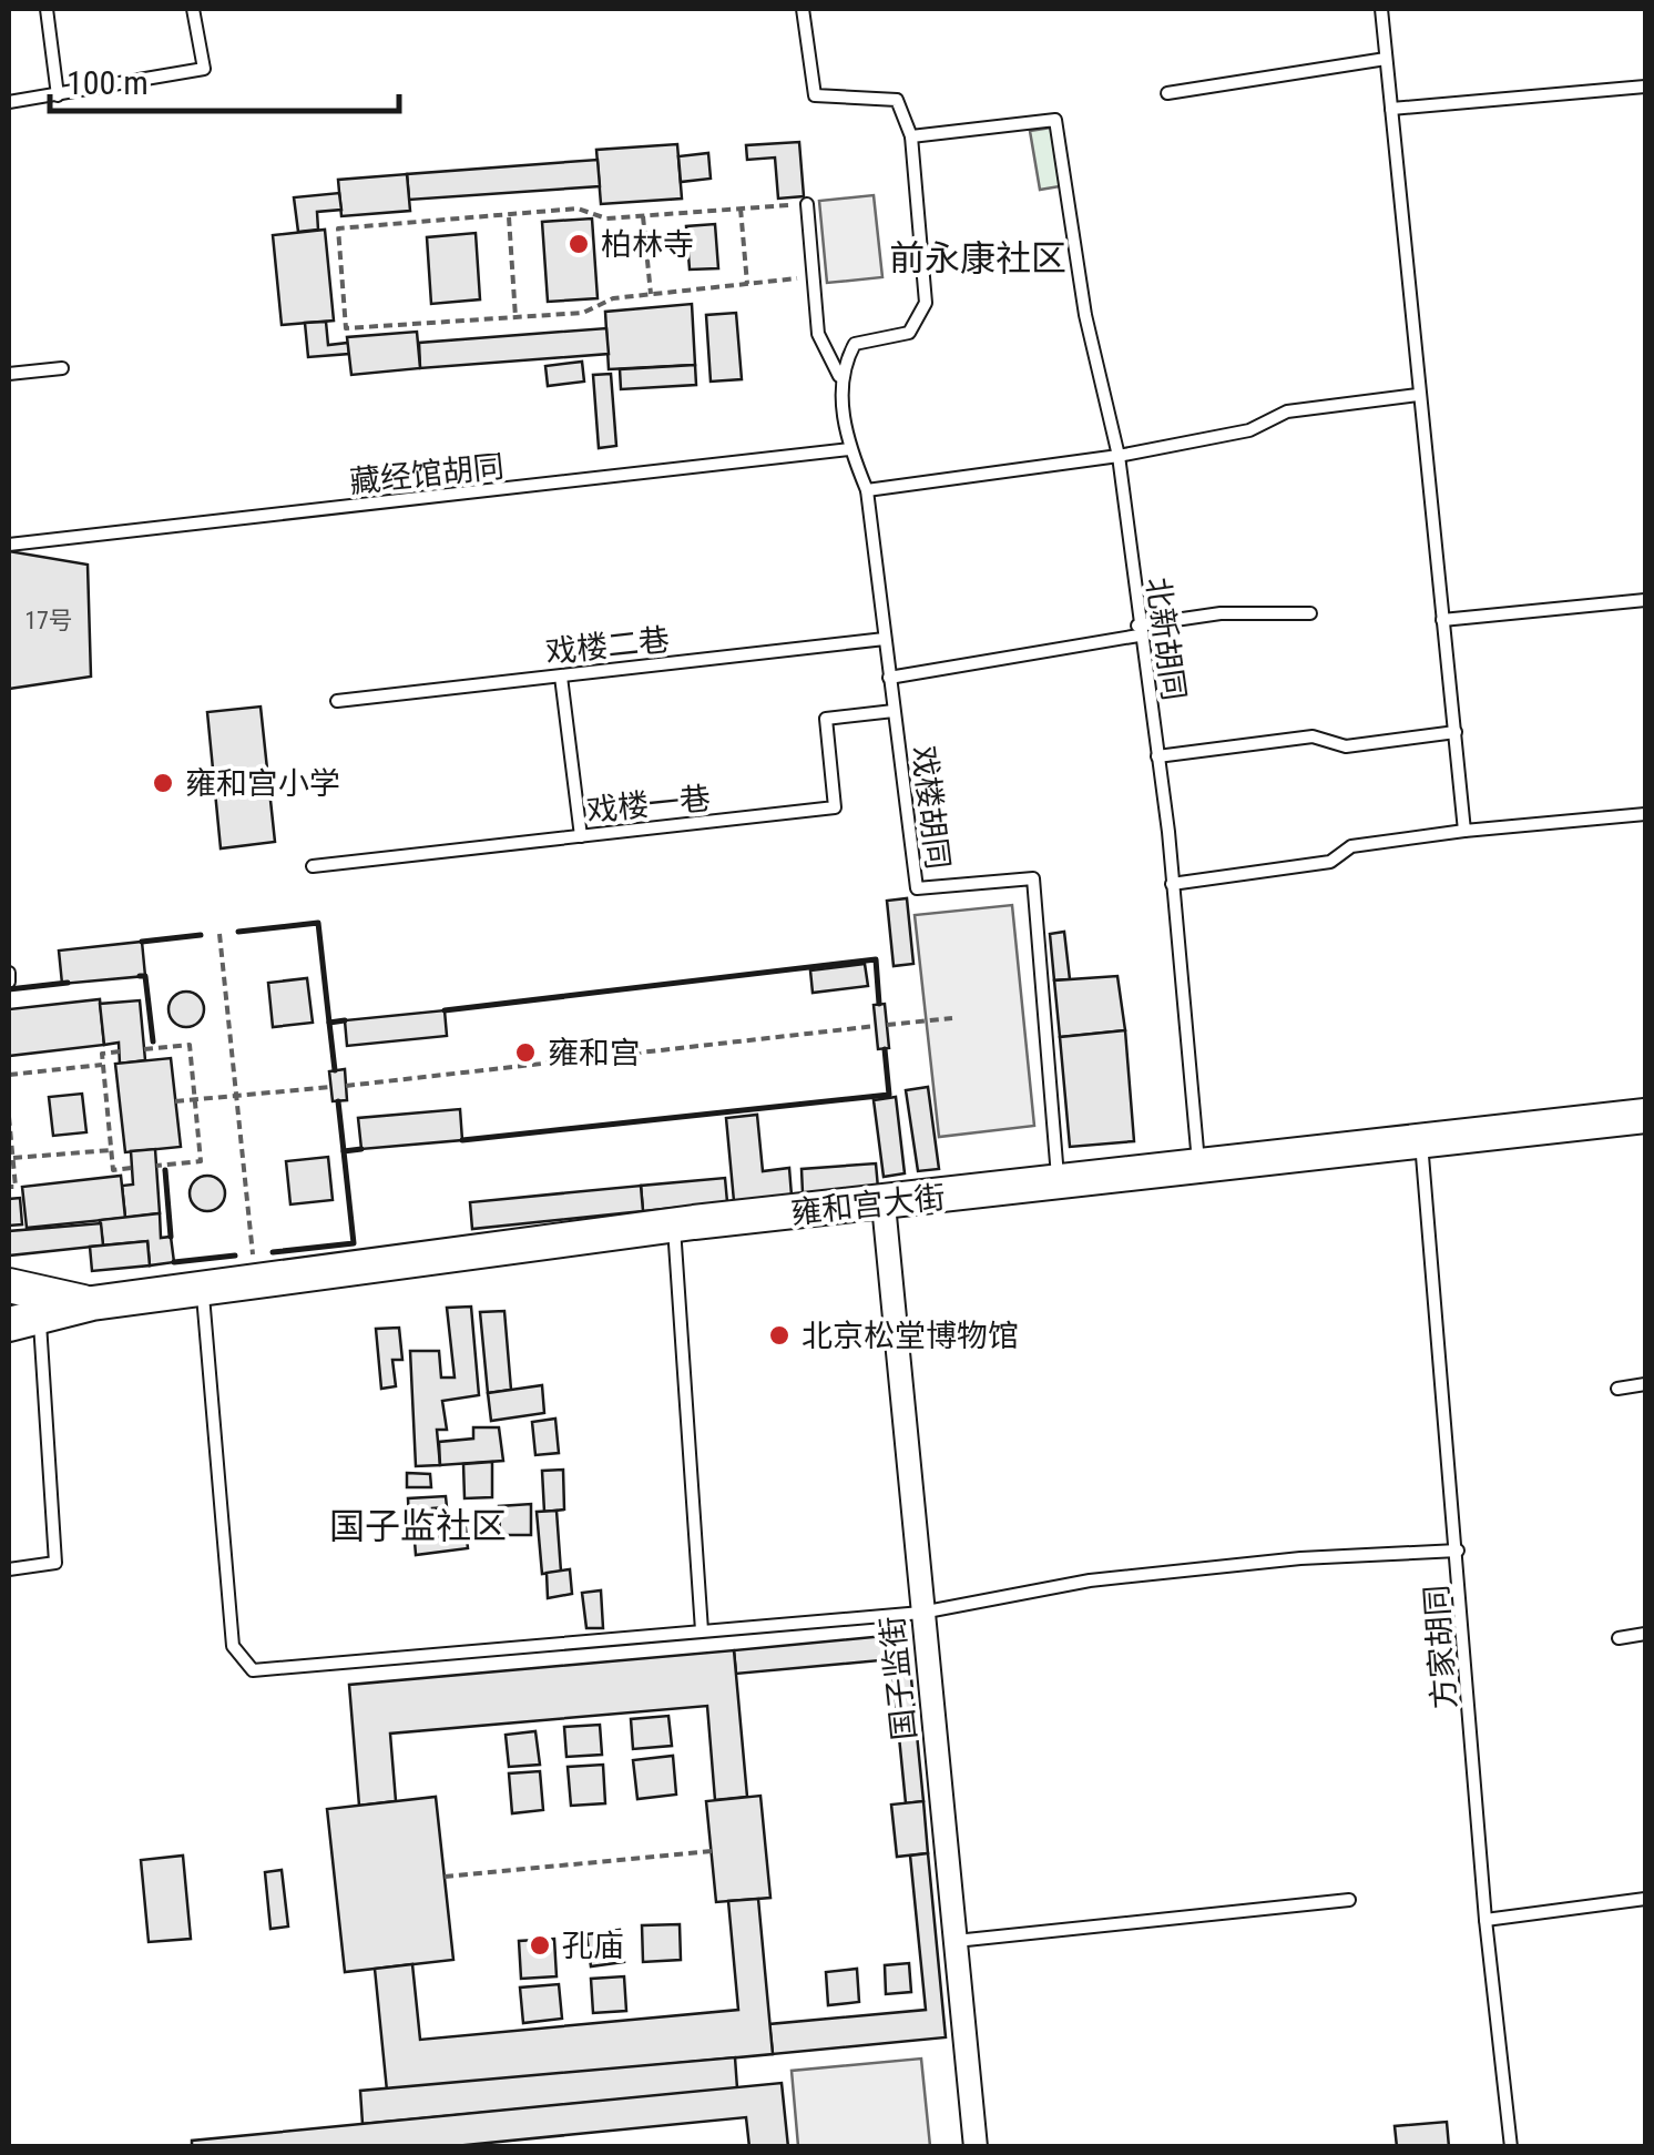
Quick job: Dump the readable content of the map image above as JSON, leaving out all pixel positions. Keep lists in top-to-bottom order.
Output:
{
  "streets": {
    "main road": ["雍和宫大街"],
    "street": ["国子监街"],
    "lane": [
      "藏经馆胡同",
      "北新胡同",
      "戏楼二巷",
      "戏楼一巷",
      "戏楼胡同",
      "方家胡同"
    ]
  },
  "crossings": [
    ["藏经馆胡同", "戏楼胡同"],
    ["北新胡同", "雍和宫大街"],
    ["戏楼二巷", "戏楼胡同"],
    ["戏楼一巷", "戏楼胡同"],
    ["戏楼胡同", "雍和宫大街"],
    ["雍和宫大街", "方家胡同"],
    ["雍和宫大街", "国子监街"]
  ],
  "districts": ["前永康社区", "国子监社区"],
  "places": [
    "柏林寺",
    "雍和宫小学",
    "雍和宫",
    "北京松堂博物馆",
    "孔庙"
  ],
  "house_numbers": ["17号"],
  "scale_bar": "100 m"
}
